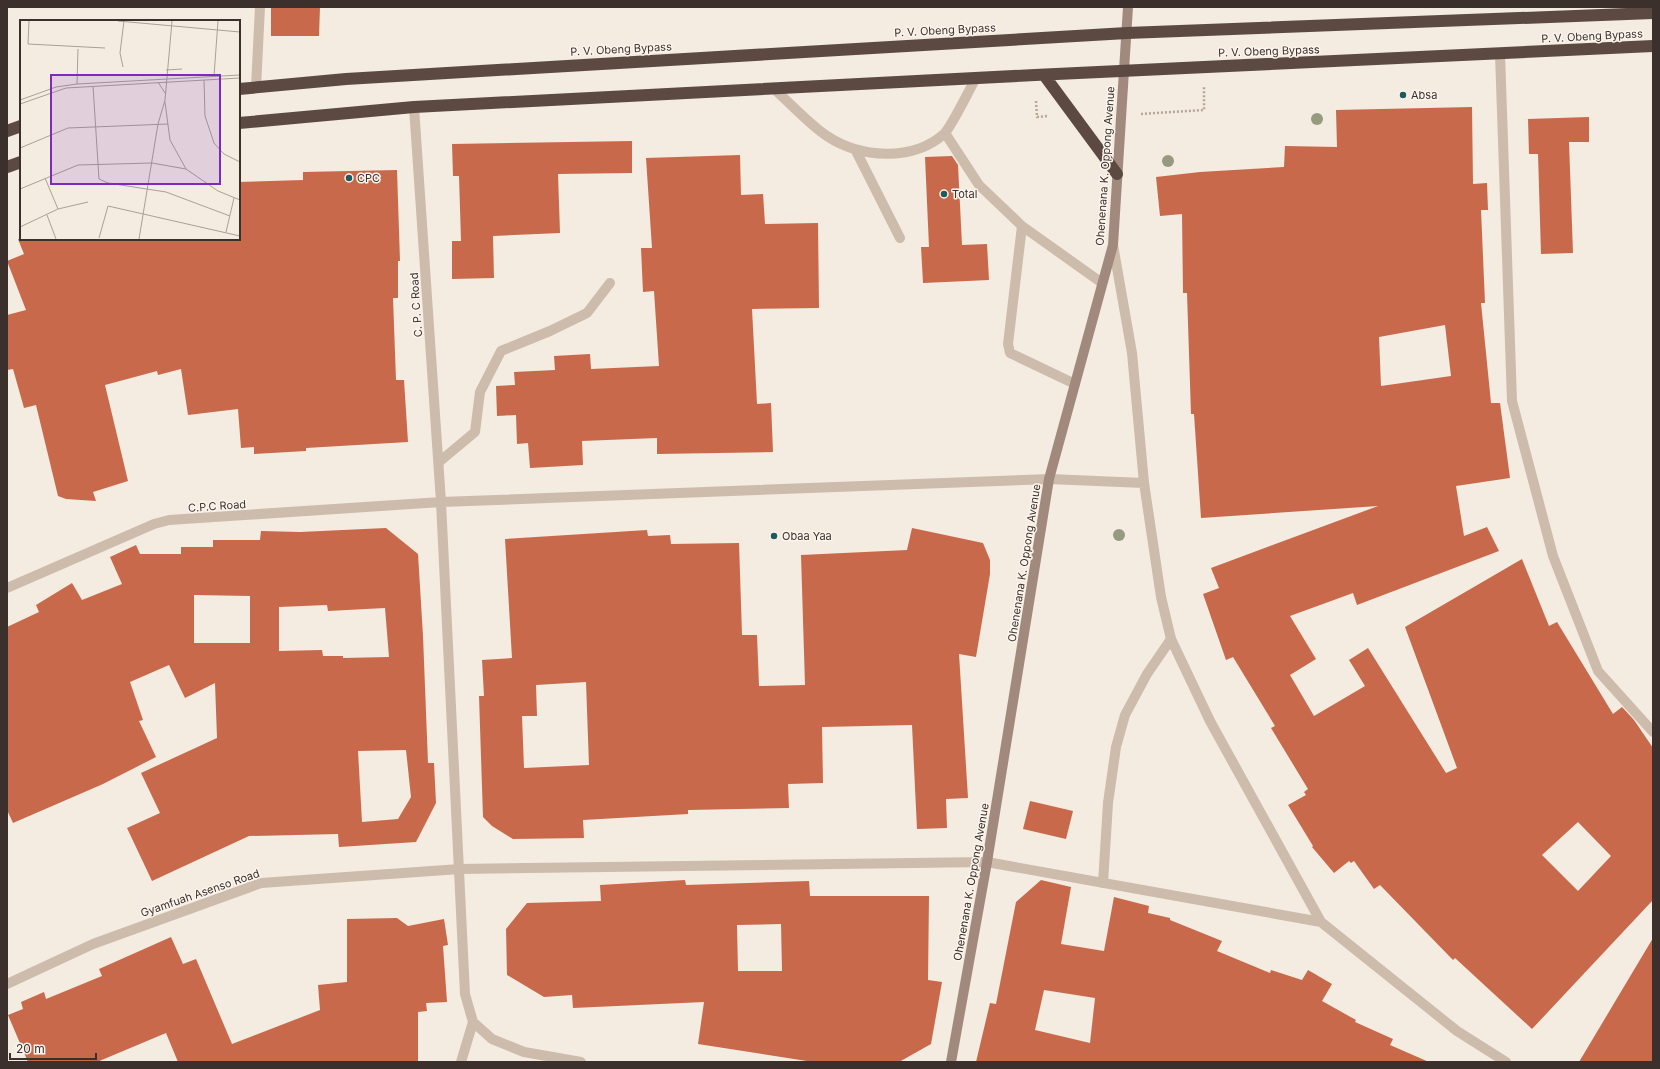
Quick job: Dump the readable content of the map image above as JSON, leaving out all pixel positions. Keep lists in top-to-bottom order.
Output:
{
  "streets": {
    "highway": ["P. V. Obeng Bypass"],
    "street": [
      "Ohenenana K. Oppong Avenue",
      "C. P. C Road",
      "C.P.C Road",
      "Gyamfuah Asenso Road"
    ]
  },
  "crossings": [
    ["P. V. Obeng Bypass", "Ohenenana K. Oppong Avenue"],
    ["P. V. Obeng Bypass", "C. P. C Road"],
    ["Ohenenana K. Oppong Avenue", "C.P.C Road"],
    ["Ohenenana K. Oppong Avenue", "Gyamfuah Asenso Road"],
    ["C. P. C Road", "C.P.C Road"],
    ["C. P. C Road", "Gyamfuah Asenso Road"]
  ],
  "places": [
    "Absa",
    "CPC",
    "Total",
    "Obaa Yaa"
  ],
  "scale_bar": "20 m"
}
